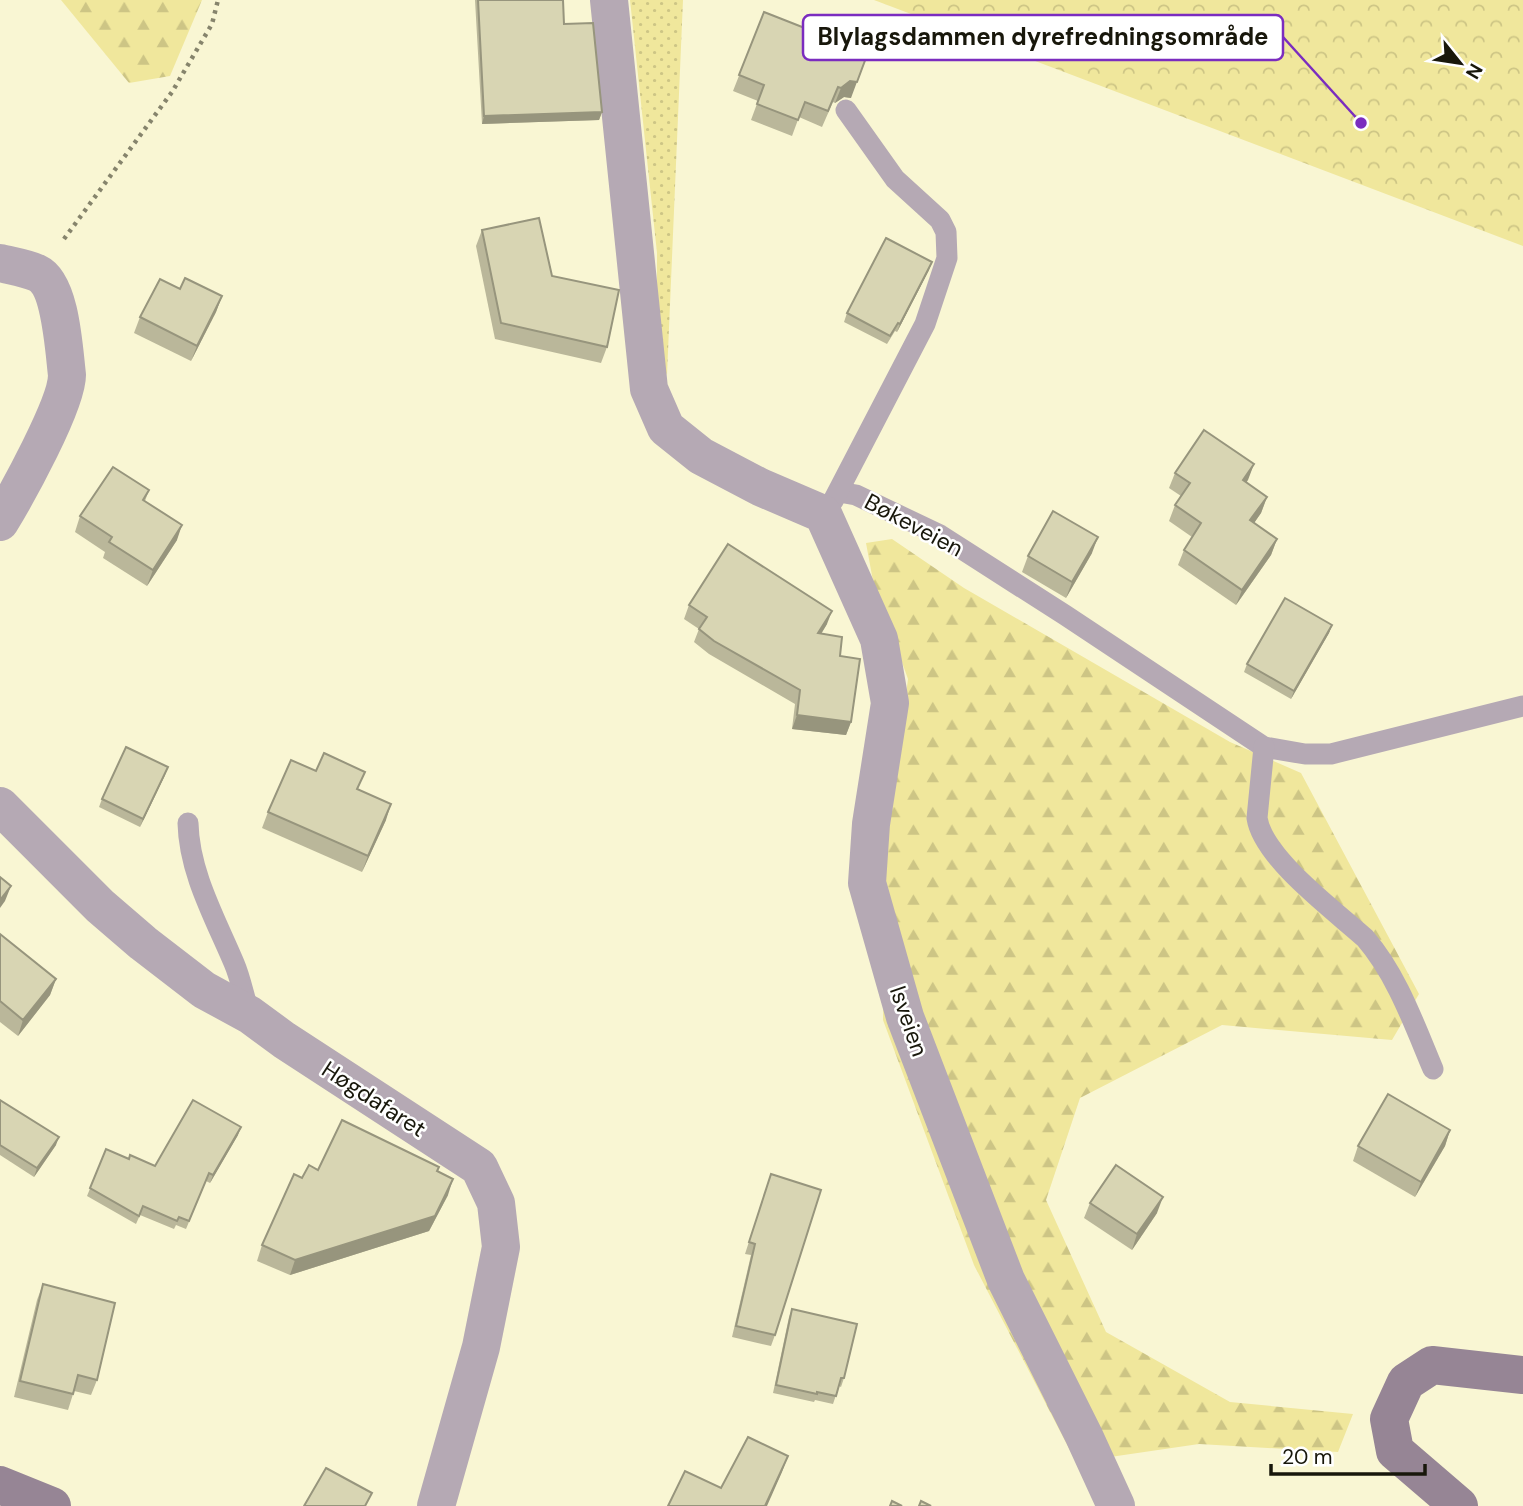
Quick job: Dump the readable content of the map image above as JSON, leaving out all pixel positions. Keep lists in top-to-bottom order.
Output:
{
  "streets": {
    "street": ["Bøkeveien", "Isveien", "Høgdafaret"]
  },
  "crossings": [
    ["Bøkeveien", "Isveien"]
  ],
  "places": ["Blylagsdammen dyrefredningsområde"],
  "scale_bar": "20 m",
  "north": "bottom right"
}
